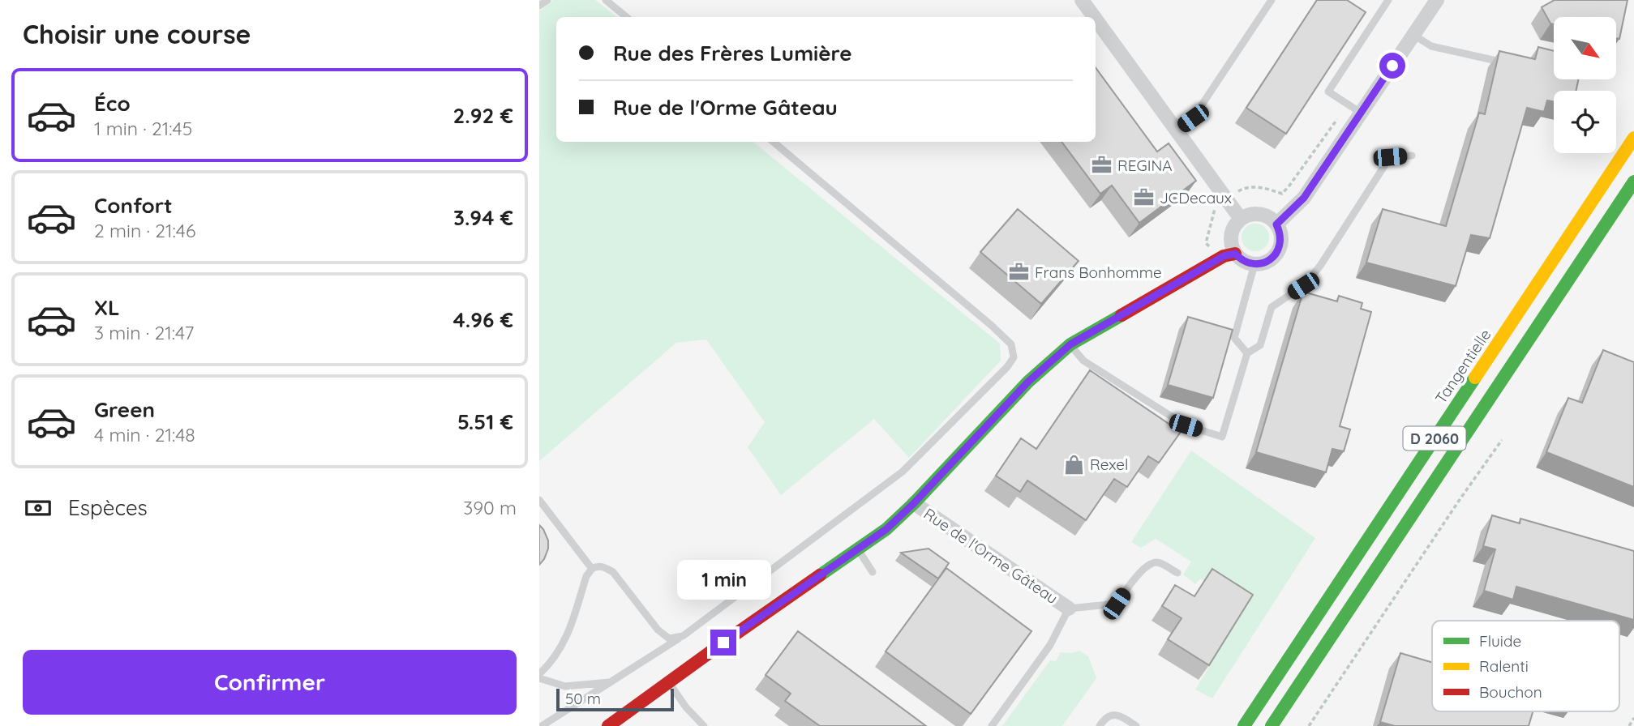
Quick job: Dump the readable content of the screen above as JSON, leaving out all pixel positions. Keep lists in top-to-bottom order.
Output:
{
  "streets": {
    "main road": ["Tangentielle", "D 2060", "Rue de l'Orme Gâteau"]
  },
  "places": {
    "office": ["REGINA", "JCDecaux", "Frans Bonhomme"],
    "shop": ["Rexel"]
  },
  "legend": ["Fluide", "Ralenti", "Bouchon"],
  "scale_bar": "50 m",
  "north": "bottom right",
  "page": {
    "heading": "Choisir une course",
    "banner": ["Rue des Frères Lumière", "Rue de l'Orme Gâteau"],
    "list": [
      {
        "name": "Éco",
        "note": "1 min · 21:45",
        "value": "2.92 €"
      },
      {
        "name": "Confort",
        "note": "2 min · 21:46",
        "value": "3.94 €"
      },
      {
        "name": "XL",
        "note": "3 min · 21:47",
        "value": "4.96 €"
      },
      {
        "name": "Green",
        "note": "4 min · 21:48",
        "value": "5.51 €"
      }
    ],
    "pay": ["Espèces", "390 m"],
    "bubble": "1 min",
    "buttons": "Confirmer",
    "scale": "50 m"
  }
}
